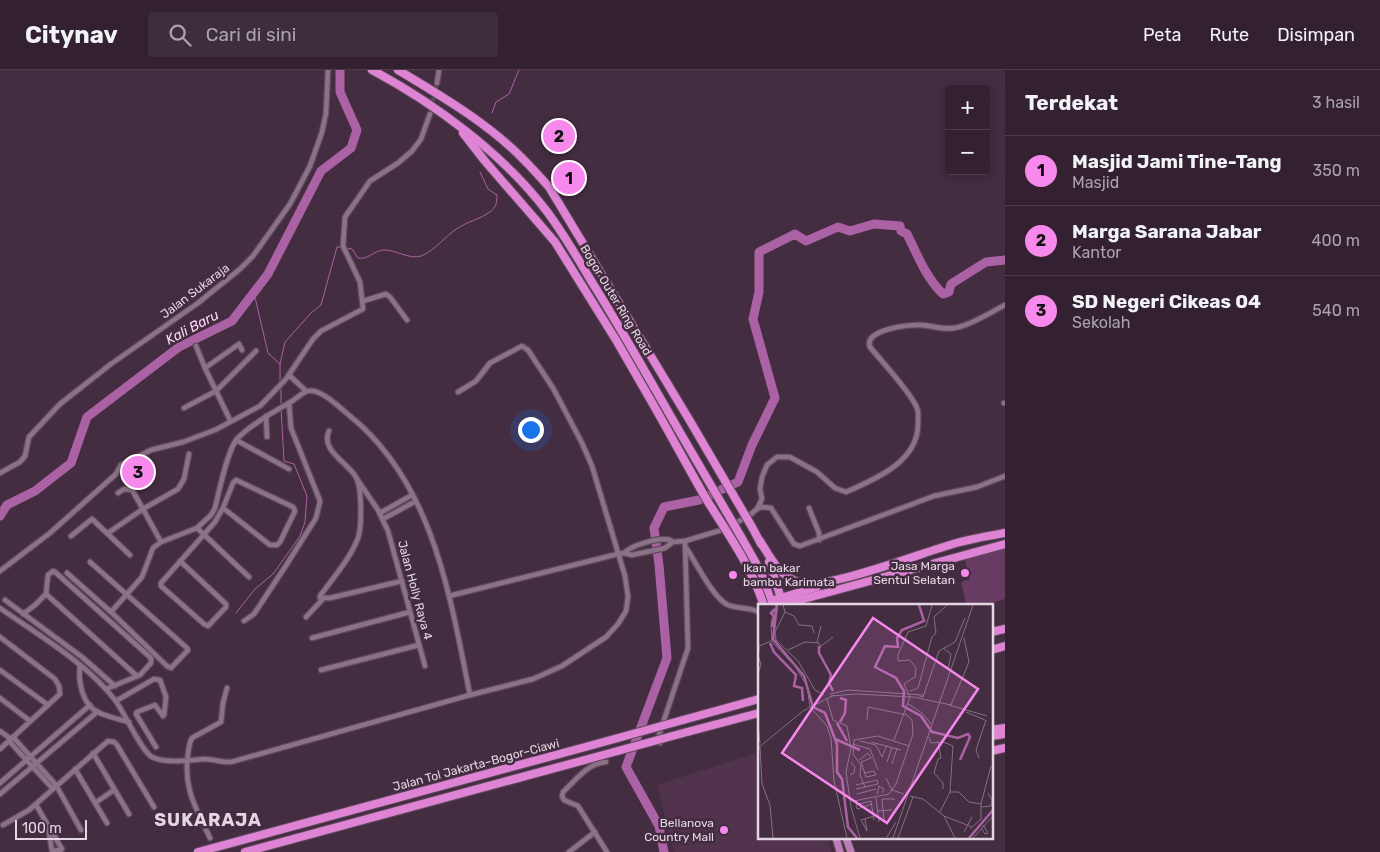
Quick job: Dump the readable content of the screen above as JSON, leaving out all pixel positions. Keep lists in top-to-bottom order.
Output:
{
  "streets": {
    "highway": ["Bogor Outer Ring Road", "Jalan Tol Jakarta–Bogor–Ciawi"],
    "street": ["Jalan Sukaraja", "Jalan Holly Raya 4"]
  },
  "districts": ["SUKARAJA"],
  "water": ["Kali Baru"],
  "places": ["Jasa Marga Sentul Selatan", "Ikan bakar bambu Karimata", "Bellanova Country Mall"],
  "scale_bar": "100 m",
  "page": {
    "header": "Citynav",
    "search": "Cari di sini",
    "nav": ["Peta", "Rute", "Disimpan"],
    "heading": ["Terdekat", "3 hasil"],
    "map_buttons": ["+", "−"],
    "pins": ["2", "1", "3"],
    "list": [
      {
        "mark": "1",
        "name": "Masjid Jami Tine-Tang",
        "note": "Masjid",
        "value": "350 m"
      },
      {
        "mark": "2",
        "name": "Marga Sarana Jabar",
        "note": "Kantor",
        "value": "400 m"
      },
      {
        "mark": "3",
        "name": "SD Negeri Cikeas 04",
        "note": "Sekolah",
        "value": "540 m"
      }
    ],
    "scale": "100 m"
  }
}
